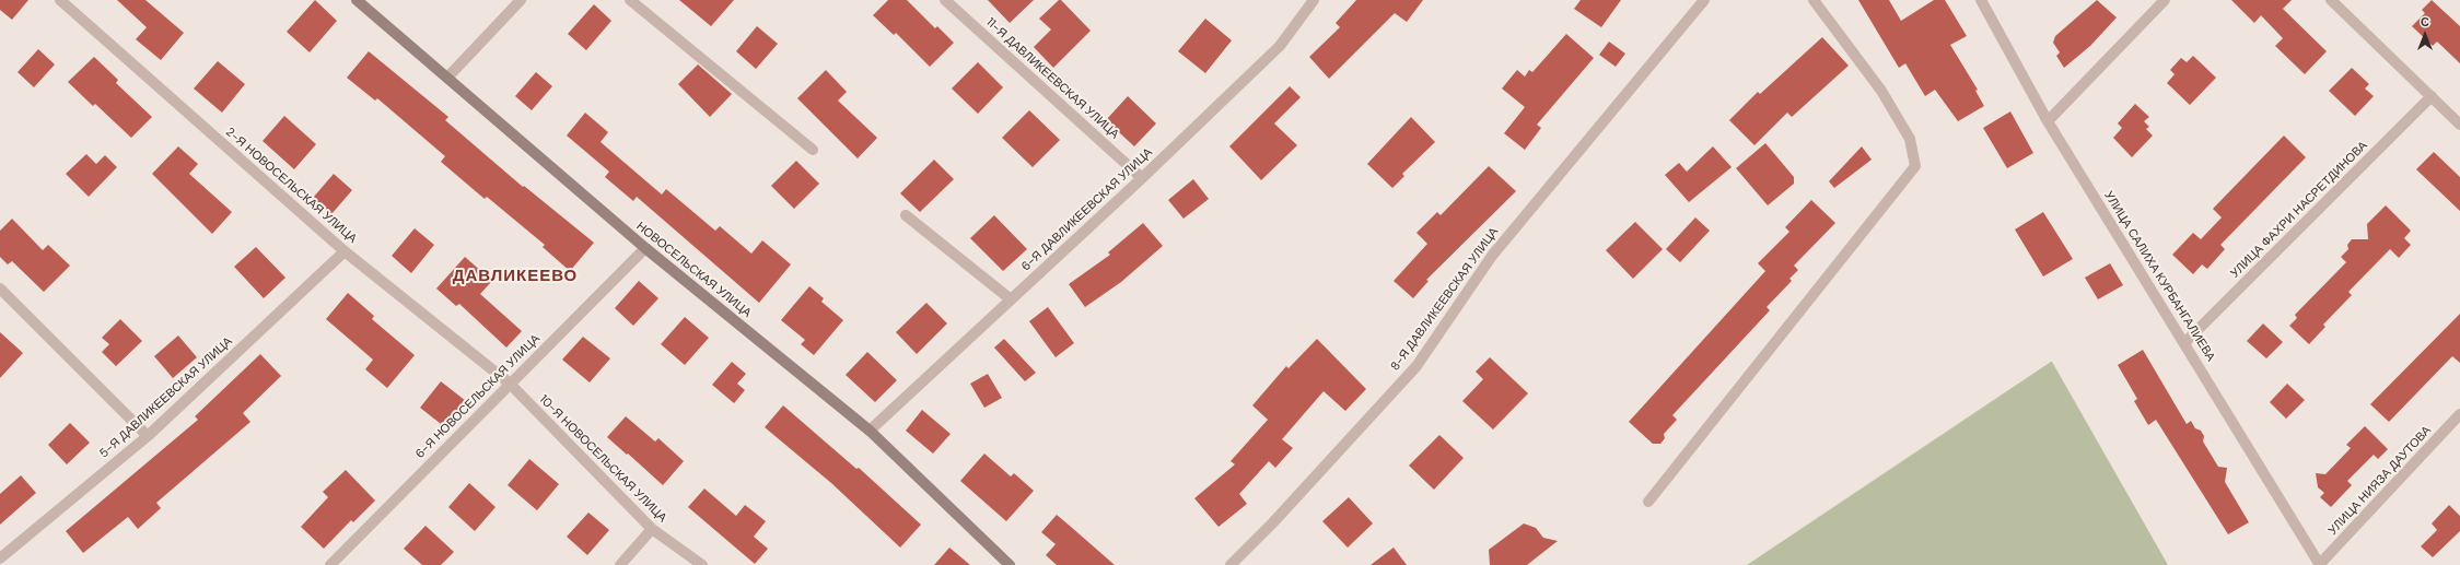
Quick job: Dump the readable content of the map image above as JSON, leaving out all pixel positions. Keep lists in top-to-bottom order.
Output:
{
  "streets": {
    "street": [
      "11-Я ДАВЛИКЕЕВСКАЯ УЛИЦА",
      "2-Я НОВОСЕЛЬСКАЯ УЛИЦА",
      "6-Я ДАВЛИКЕЕВСКАЯ УЛИЦА",
      "УЛИЦА ФАХРИ НАСРЕТДИНОВА",
      "НОВОСЕЛЬСКАЯ УЛИЦА",
      "УЛИЦА САЛИХА КУРБАНГАЛИЕВА",
      "8-Я ДАВЛИКЕЕВСКАЯ УЛИЦА",
      "6-Я НОВОСЕЛЬСКАЯ УЛИЦА",
      "5-Я ДАВЛИКЕЕВСКАЯ УЛИЦА",
      "10-Я НОВОСЕЛЬСКАЯ УЛИЦА",
      "УЛИЦА НИЯЗА ДАУТОВА"
    ]
  },
  "crossings": [
    ["11-Я ДАВЛИКЕЕВСКАЯ УЛИЦА", "6-Я ДАВЛИКЕЕВСКАЯ УЛИЦА"],
    ["2-Я НОВОСЕЛЬСКАЯ УЛИЦА", "6-Я НОВОСЕЛЬСКАЯ УЛИЦА"],
    ["2-Я НОВОСЕЛЬСКАЯ УЛИЦА", "5-Я ДАВЛИКЕЕВСКАЯ УЛИЦА"],
    ["2-Я НОВОСЕЛЬСКАЯ УЛИЦА", "10-Я НОВОСЕЛЬСКАЯ УЛИЦА"],
    ["6-Я ДАВЛИКЕЕВСКАЯ УЛИЦА", "НОВОСЕЛЬСКАЯ УЛИЦА"],
    ["УЛИЦА ФАХРИ НАСРЕТДИНОВА", "УЛИЦА САЛИХА КУРБАНГАЛИЕВА"],
    ["НОВОСЕЛЬСКАЯ УЛИЦА", "6-Я НОВОСЕЛЬСКАЯ УЛИЦА"],
    ["УЛИЦА САЛИХА КУРБАНГАЛИЕВА", "УЛИЦА НИЯЗА ДАУТОВА"],
    ["6-Я НОВОСЕЛЬСКАЯ УЛИЦА", "10-Я НОВОСЕЛЬСКАЯ УЛИЦА"]
  ],
  "districts": ["ДАВЛИКЕЕВО"],
  "north": "top"
}
